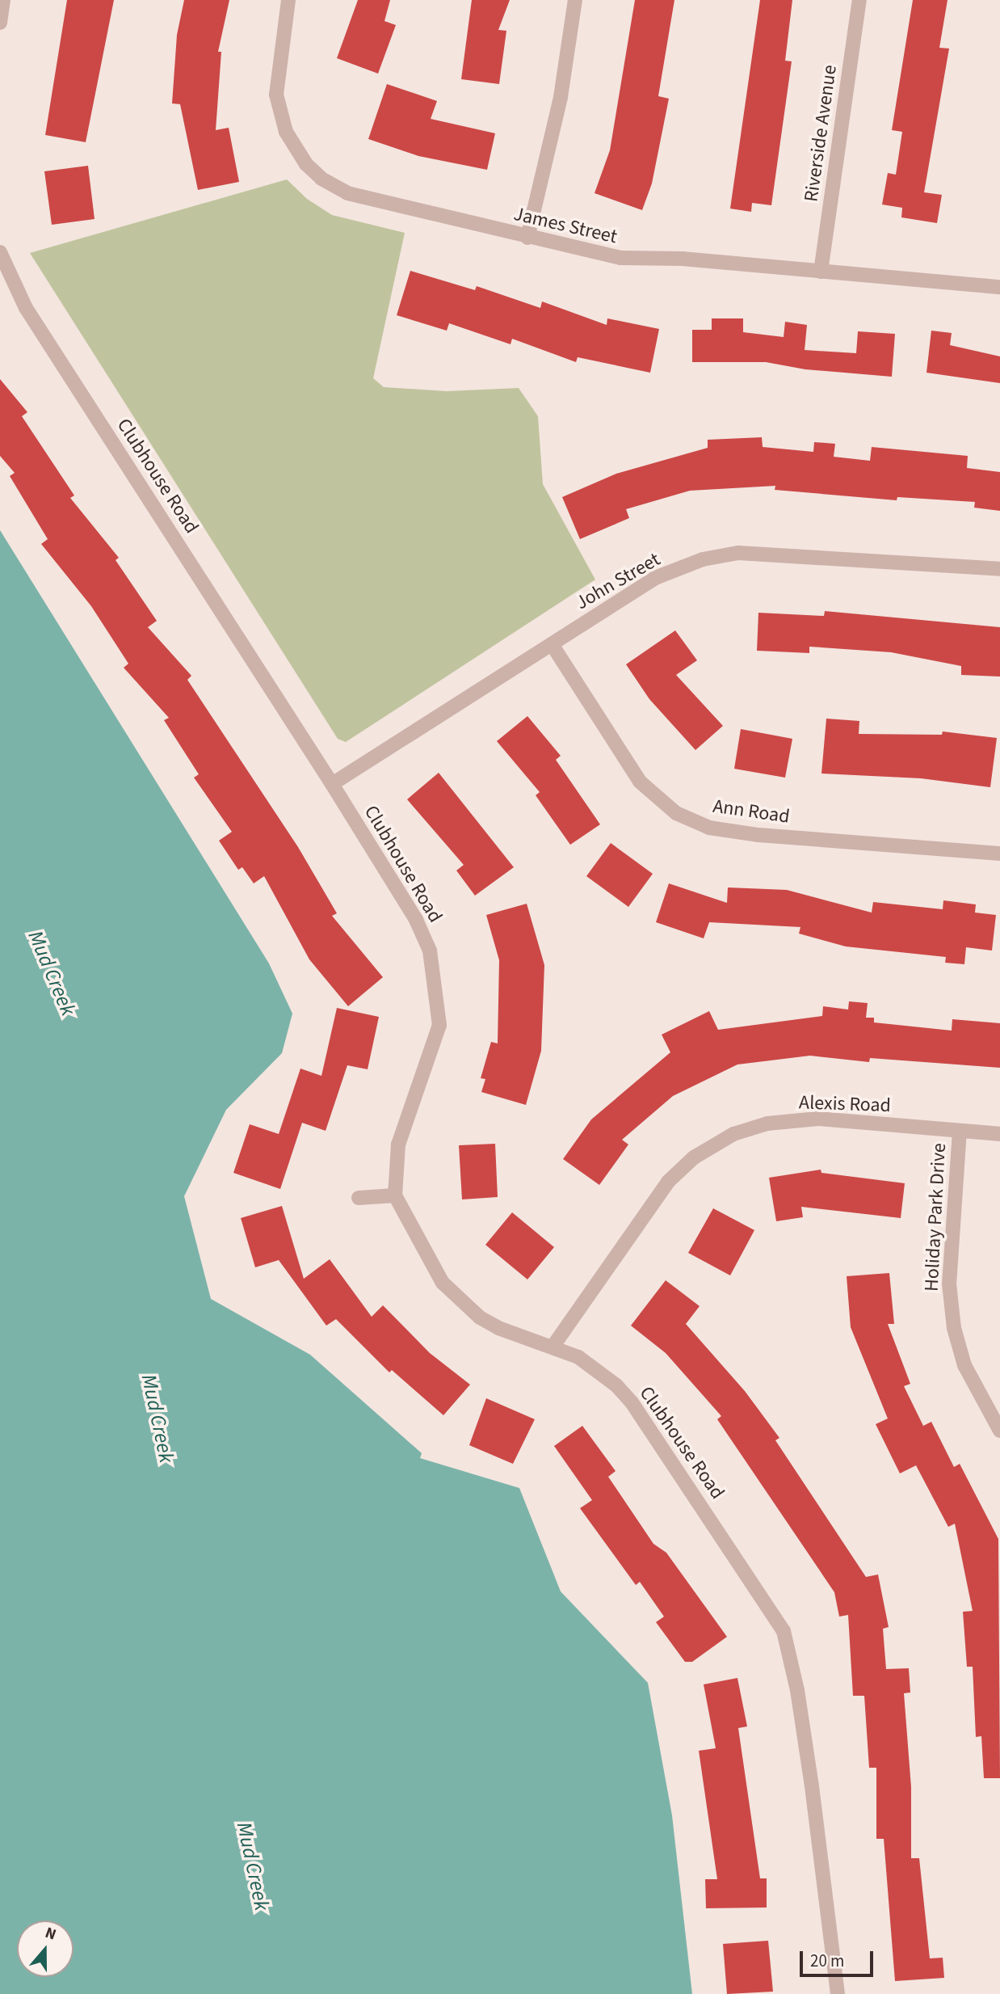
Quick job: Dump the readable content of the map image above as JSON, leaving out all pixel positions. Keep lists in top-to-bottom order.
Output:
{
  "streets": {
    "street": [
      "Riverside Avenue",
      "James Street",
      "Clubhouse Road",
      "John Street",
      "Ann Road",
      "Alexis Road",
      "Holiday Park Drive"
    ]
  },
  "crossings": [
    ["Riverside Avenue", "James Street"],
    ["Clubhouse Road", "John Street"],
    ["Clubhouse Road", "Alexis Road"],
    ["John Street", "Ann Road"],
    ["Alexis Road", "Holiday Park Drive"]
  ],
  "water": ["Mud Creek"],
  "scale_bar": "20 m",
  "north": "top"
}
